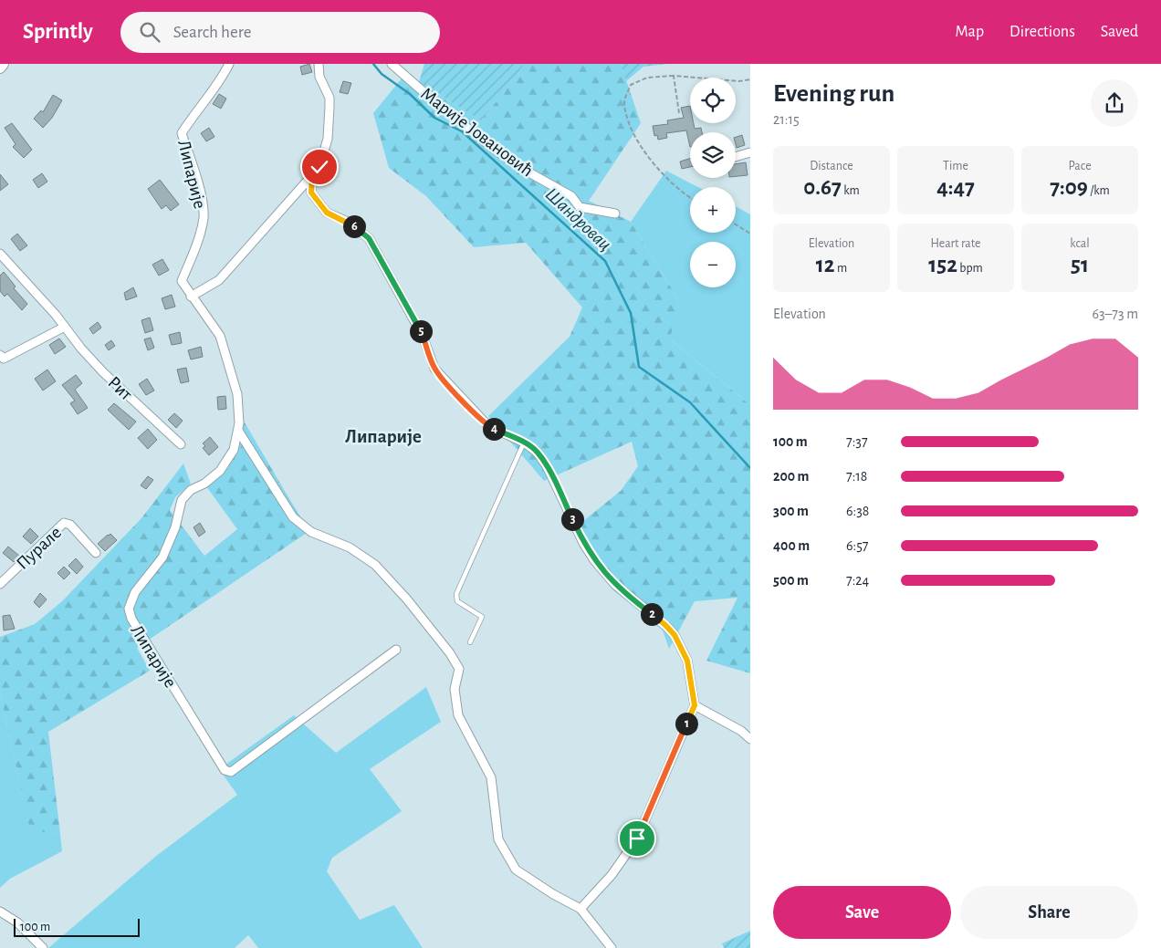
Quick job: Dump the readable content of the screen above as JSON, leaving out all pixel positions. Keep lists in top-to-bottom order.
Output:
{
  "streets": {
    "street": [
      "Марије Јовановић",
      "Липарије",
      "Рит",
      "Пурале"
    ]
  },
  "districts": ["Липарије"],
  "water": ["Шандровац"],
  "scale_bar": "100 m",
  "page": {
    "header": "Sprintly",
    "search": "Search here",
    "nav": ["Map", "Directions", "Saved"],
    "heading": ["Evening run", "21:15"],
    "map_buttons": ["+", "−"],
    "stats": [
      ["Distance", "0.67 km"],
      ["Time", "4:47"],
      ["Pace", "7:09 /km"],
      ["Elevation", "12 m"],
      ["Heart rate", "152 bpm"],
      ["kcal", "51"]
    ],
    "pins": [
      "6",
      "5",
      "4",
      "3",
      "2",
      "1"
    ],
    "chart": ["Elevation", "63–73 m"],
    "list": [
      {
        "name": "100 m",
        "note": "7:37"
      },
      {
        "name": "200 m",
        "note": "7:18"
      },
      {
        "name": "300 m",
        "note": "6:38"
      },
      {
        "name": "400 m",
        "note": "6:57"
      },
      {
        "name": "500 m",
        "note": "7:24"
      }
    ],
    "buttons": ["Save", "Share"],
    "scale": "100 m"
  }
}
